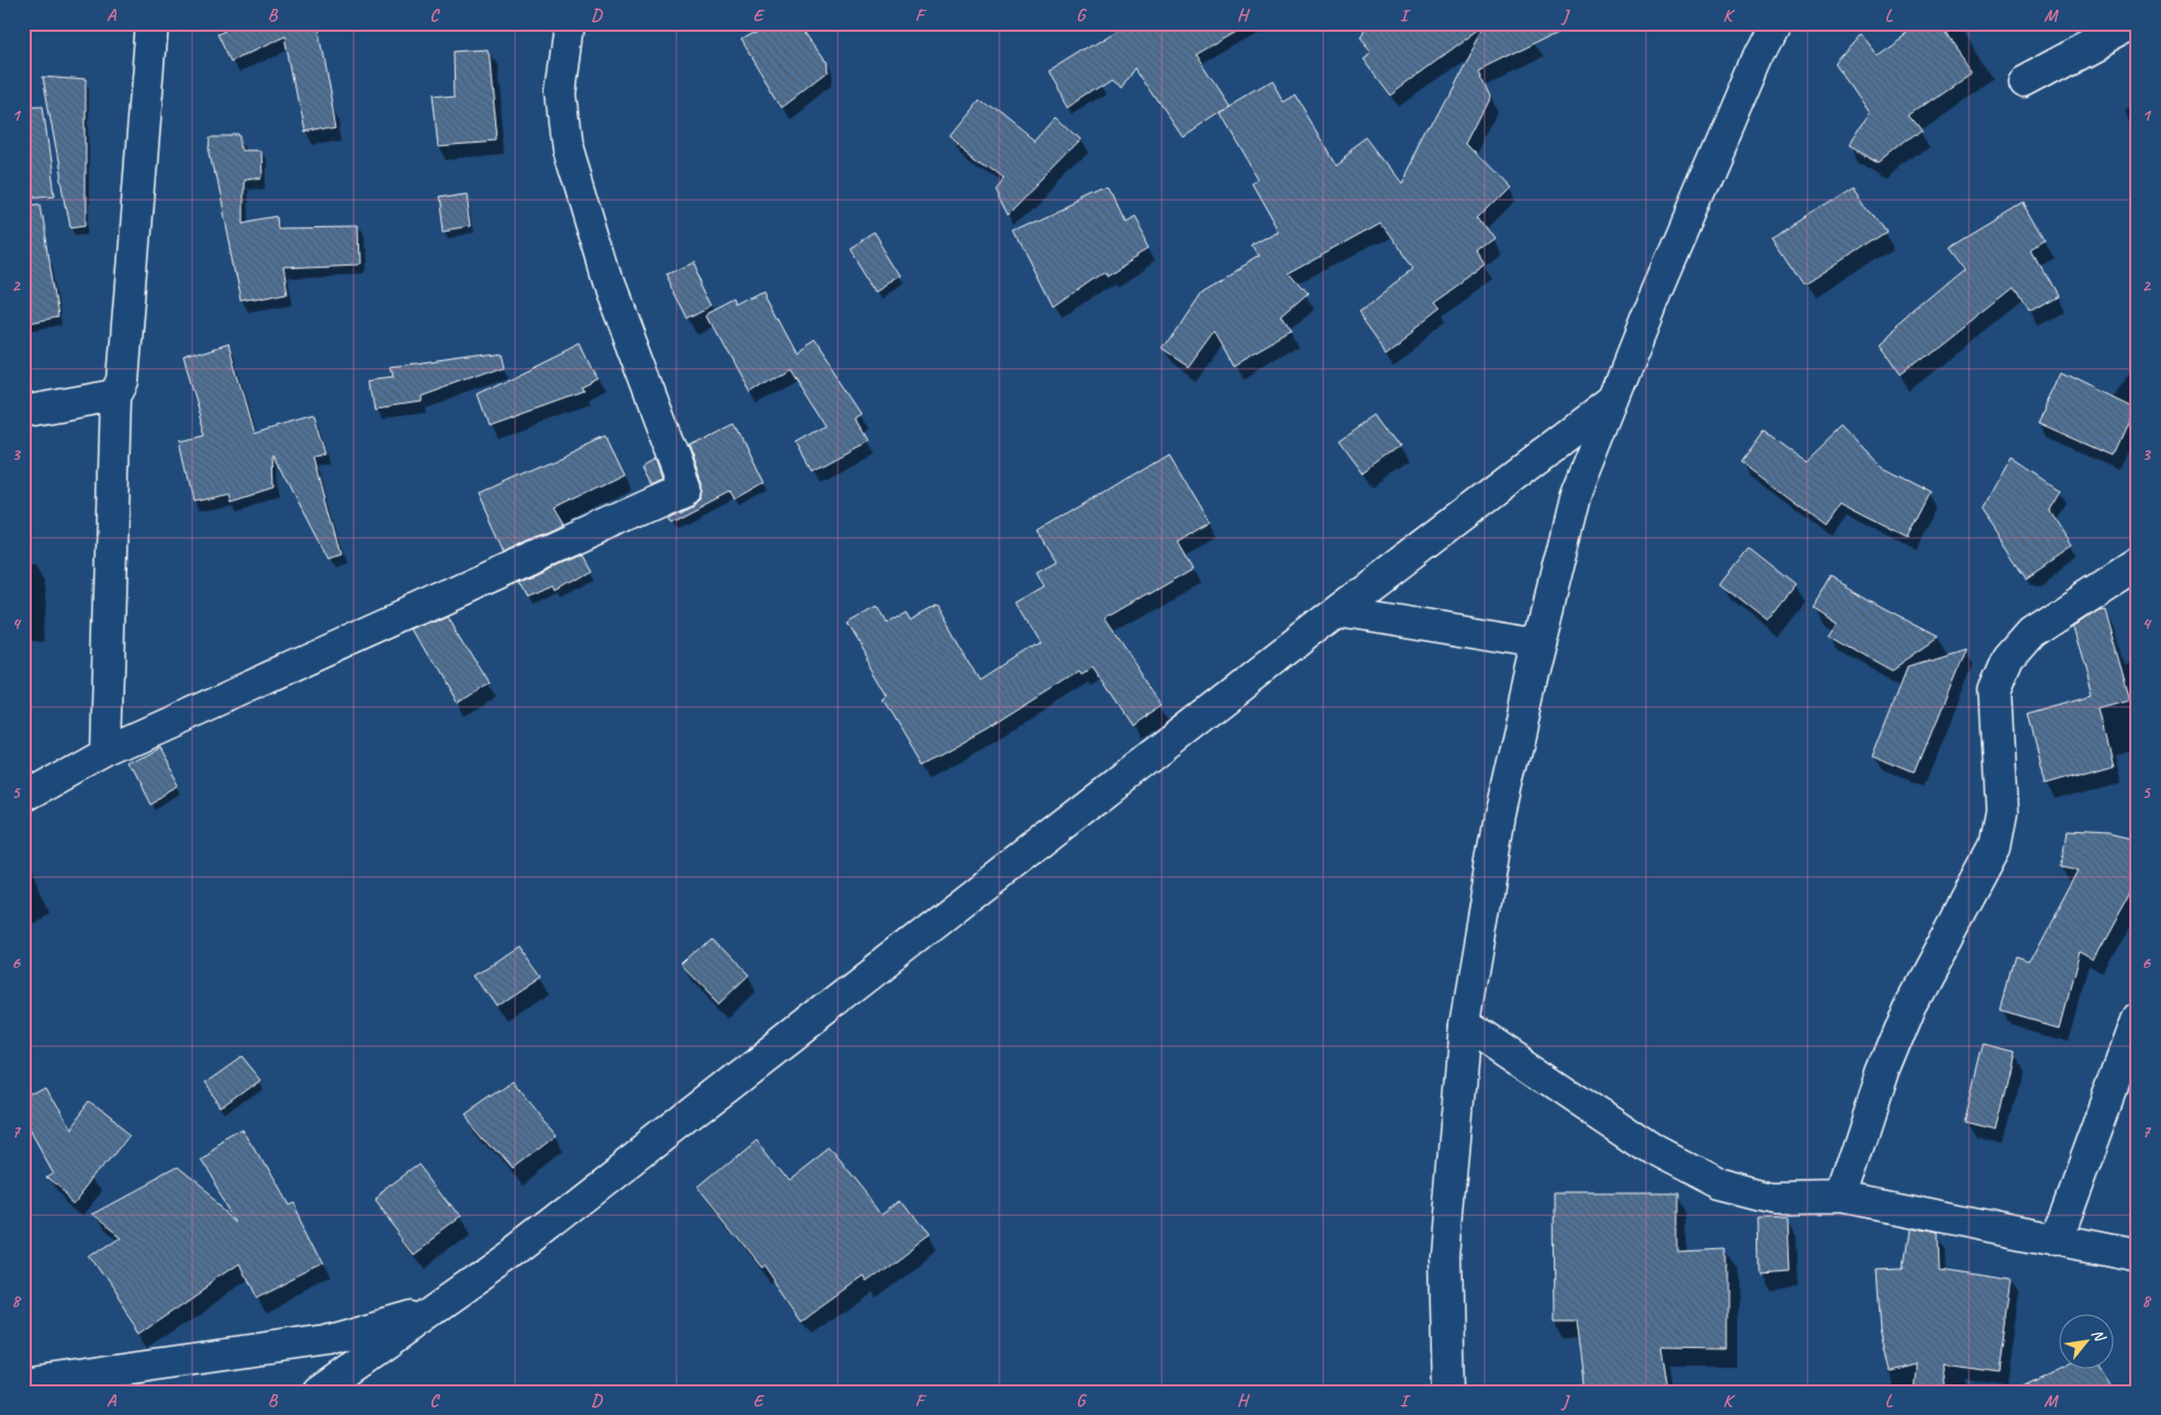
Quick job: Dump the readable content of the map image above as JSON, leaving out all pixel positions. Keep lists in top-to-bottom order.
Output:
{
  "north": "top right",
  "grid": {
    "columns": [
      "A",
      "B",
      "C",
      "D",
      "E",
      "F",
      "G",
      "H",
      "I",
      "J",
      "K",
      "L",
      "M"
    ],
    "rows": [
      "1",
      "2",
      "3",
      "4",
      "5",
      "6",
      "7",
      "8"
    ]
  }
}
